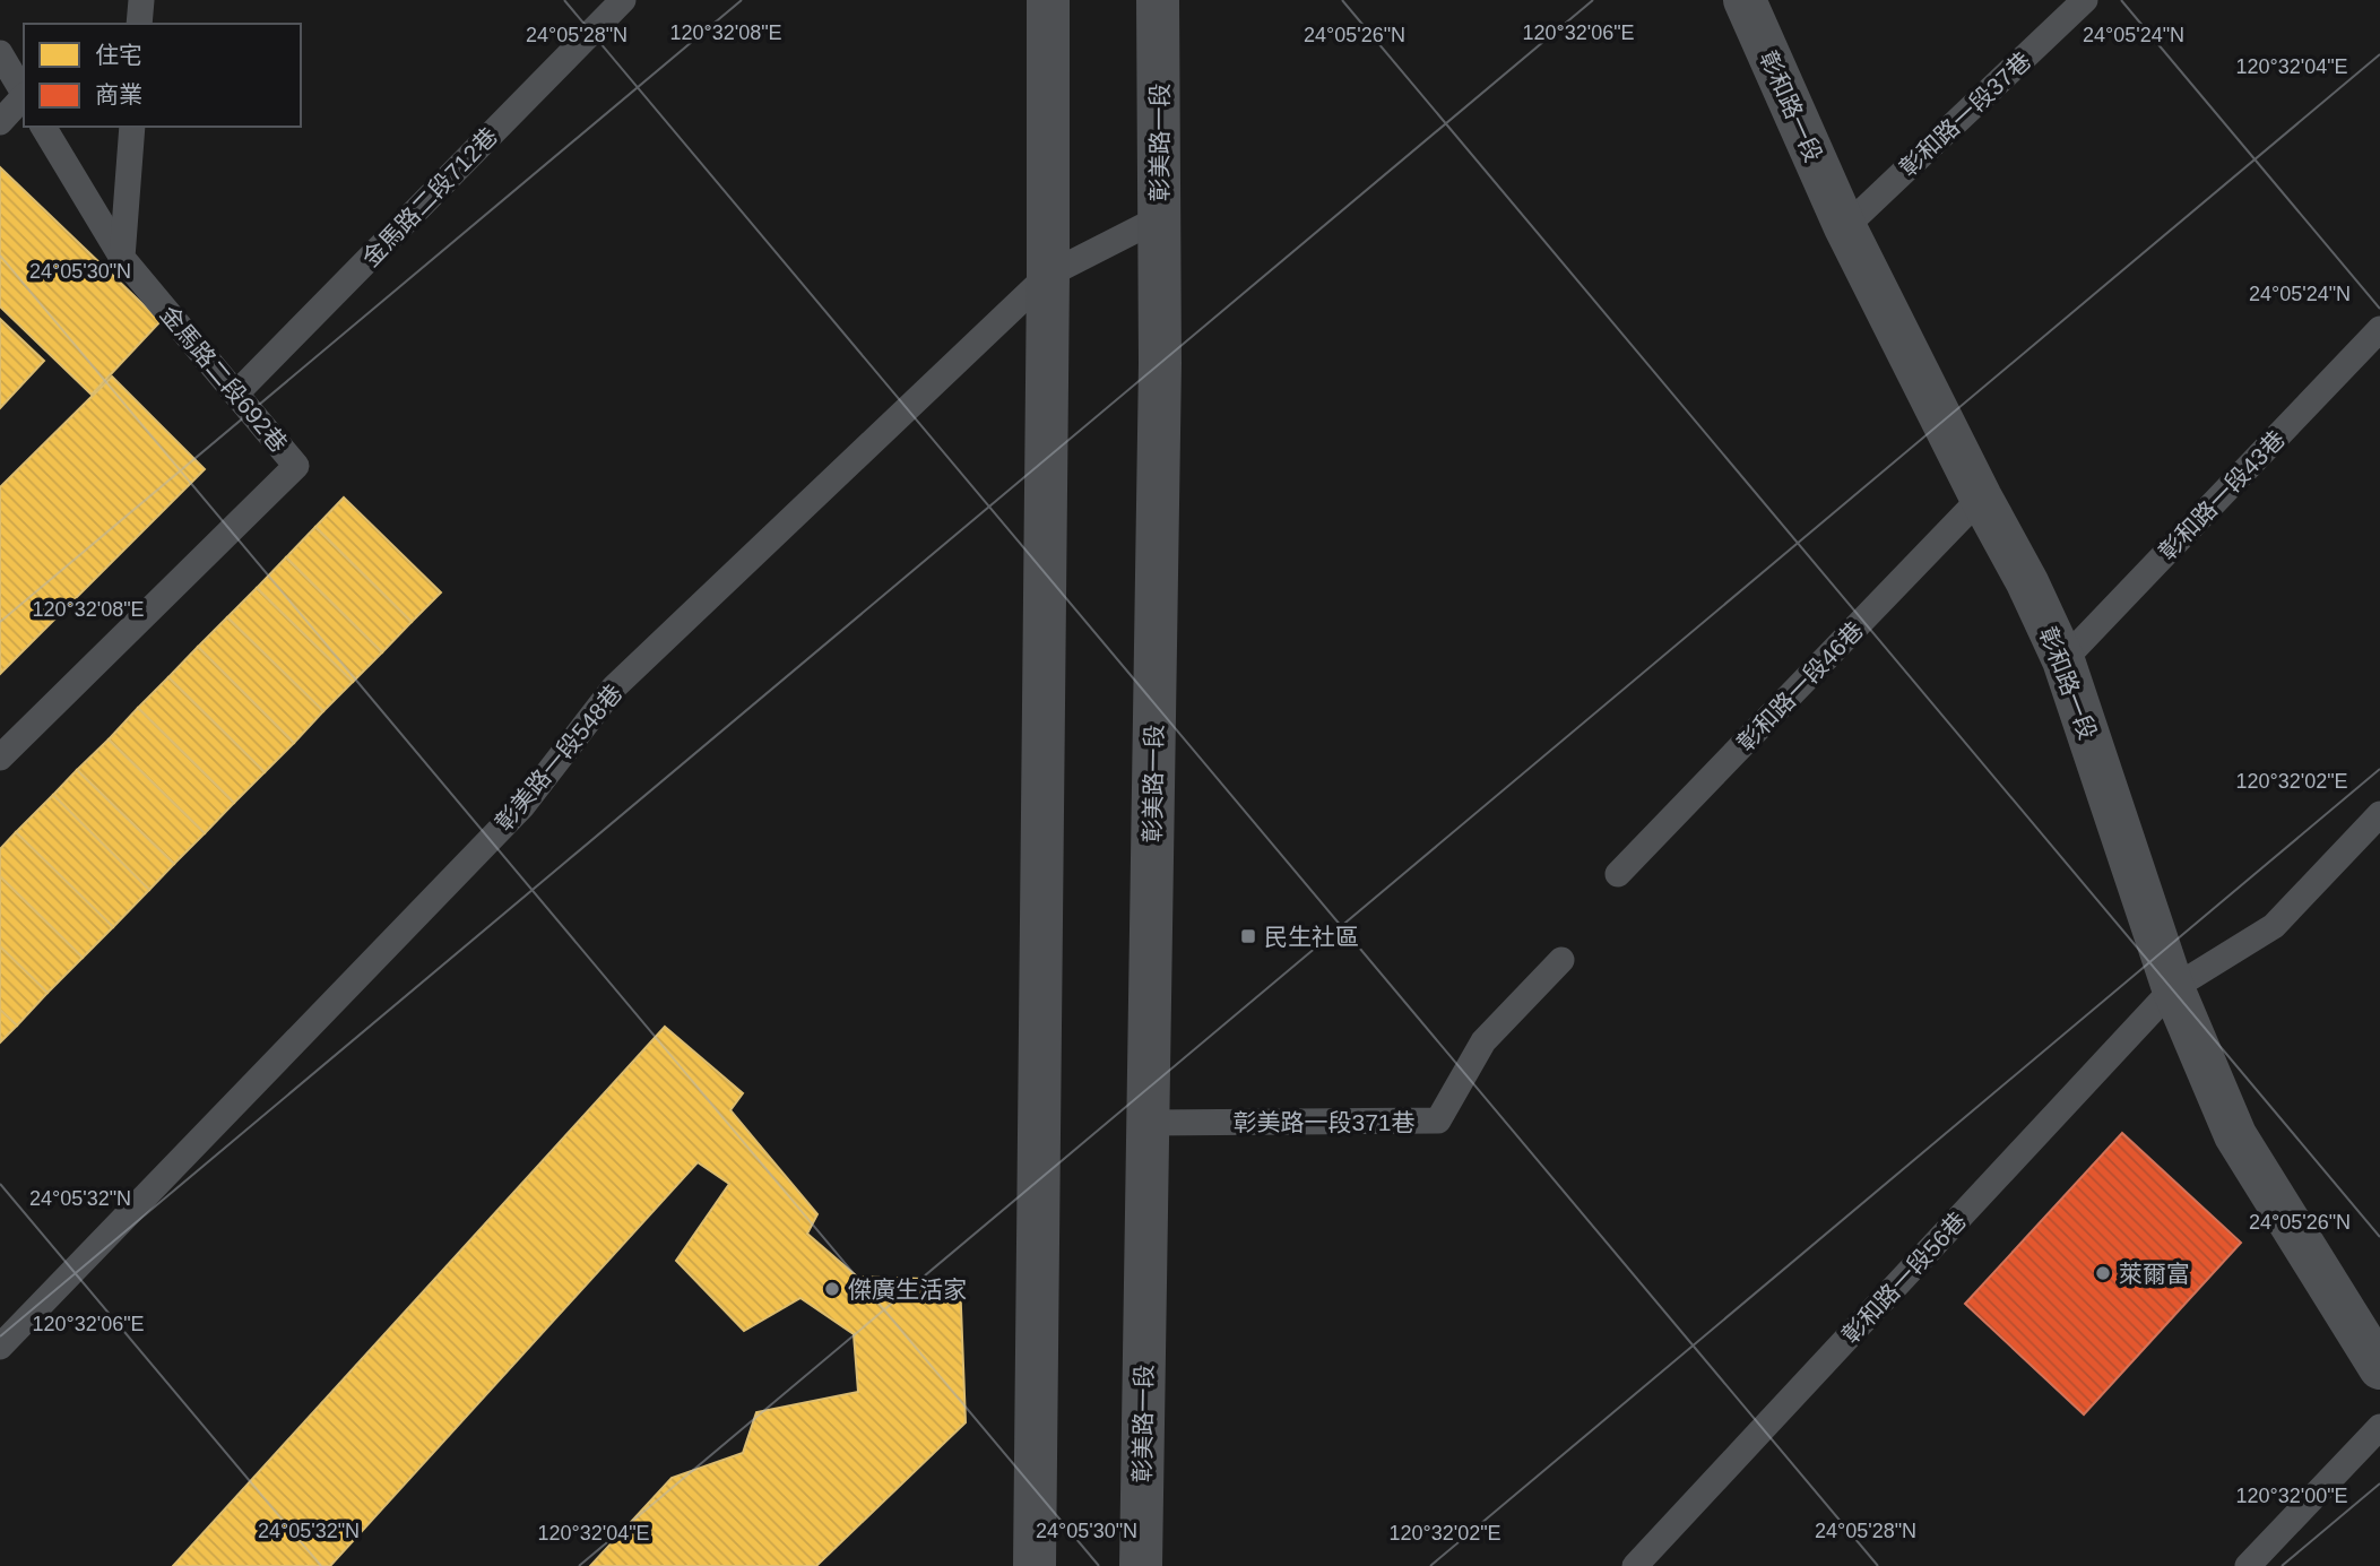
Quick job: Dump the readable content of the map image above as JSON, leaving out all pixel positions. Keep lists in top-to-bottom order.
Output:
{
  "streets": {
    "main road": ["彰美路一段"],
    "street": ["彰和路一段"],
    "lane": [
      "彰和路一段37巷",
      "金馬路二段712巷",
      "金馬路二段692巷",
      "彰和路一段43巷",
      "彰和路一段46巷",
      "彰美路一段548巷",
      "彰美路一段371巷",
      "彰和路一段56巷"
    ]
  },
  "crossings": [
    ["彰和路一段", "彰和路一段37巷"],
    ["彰和路一段", "彰和路一段43巷"],
    ["彰和路一段", "彰和路一段46巷"],
    ["彰和路一段", "彰和路一段56巷"],
    ["彰美路一段", "彰美路一段548巷"],
    ["彰美路一段", "彰美路一段371巷"],
    ["金馬路二段712巷", "金馬路二段692巷"]
  ],
  "places": {
    "transit": ["民生社區"],
    "other": ["萊爾富", "傑廣生活家"]
  },
  "legend": ["住宅", "商業"],
  "coordinates": [
    "120°32'06\"E",
    "120°32'08\"E",
    "24°05'28\"N",
    "24°05'24\"N",
    "24°05'26\"N",
    "120°32'04\"E",
    "24°05'30\"N",
    "120°32'02\"E",
    "24°05'32\"N",
    "120°32'00\"E"
  ]
}
